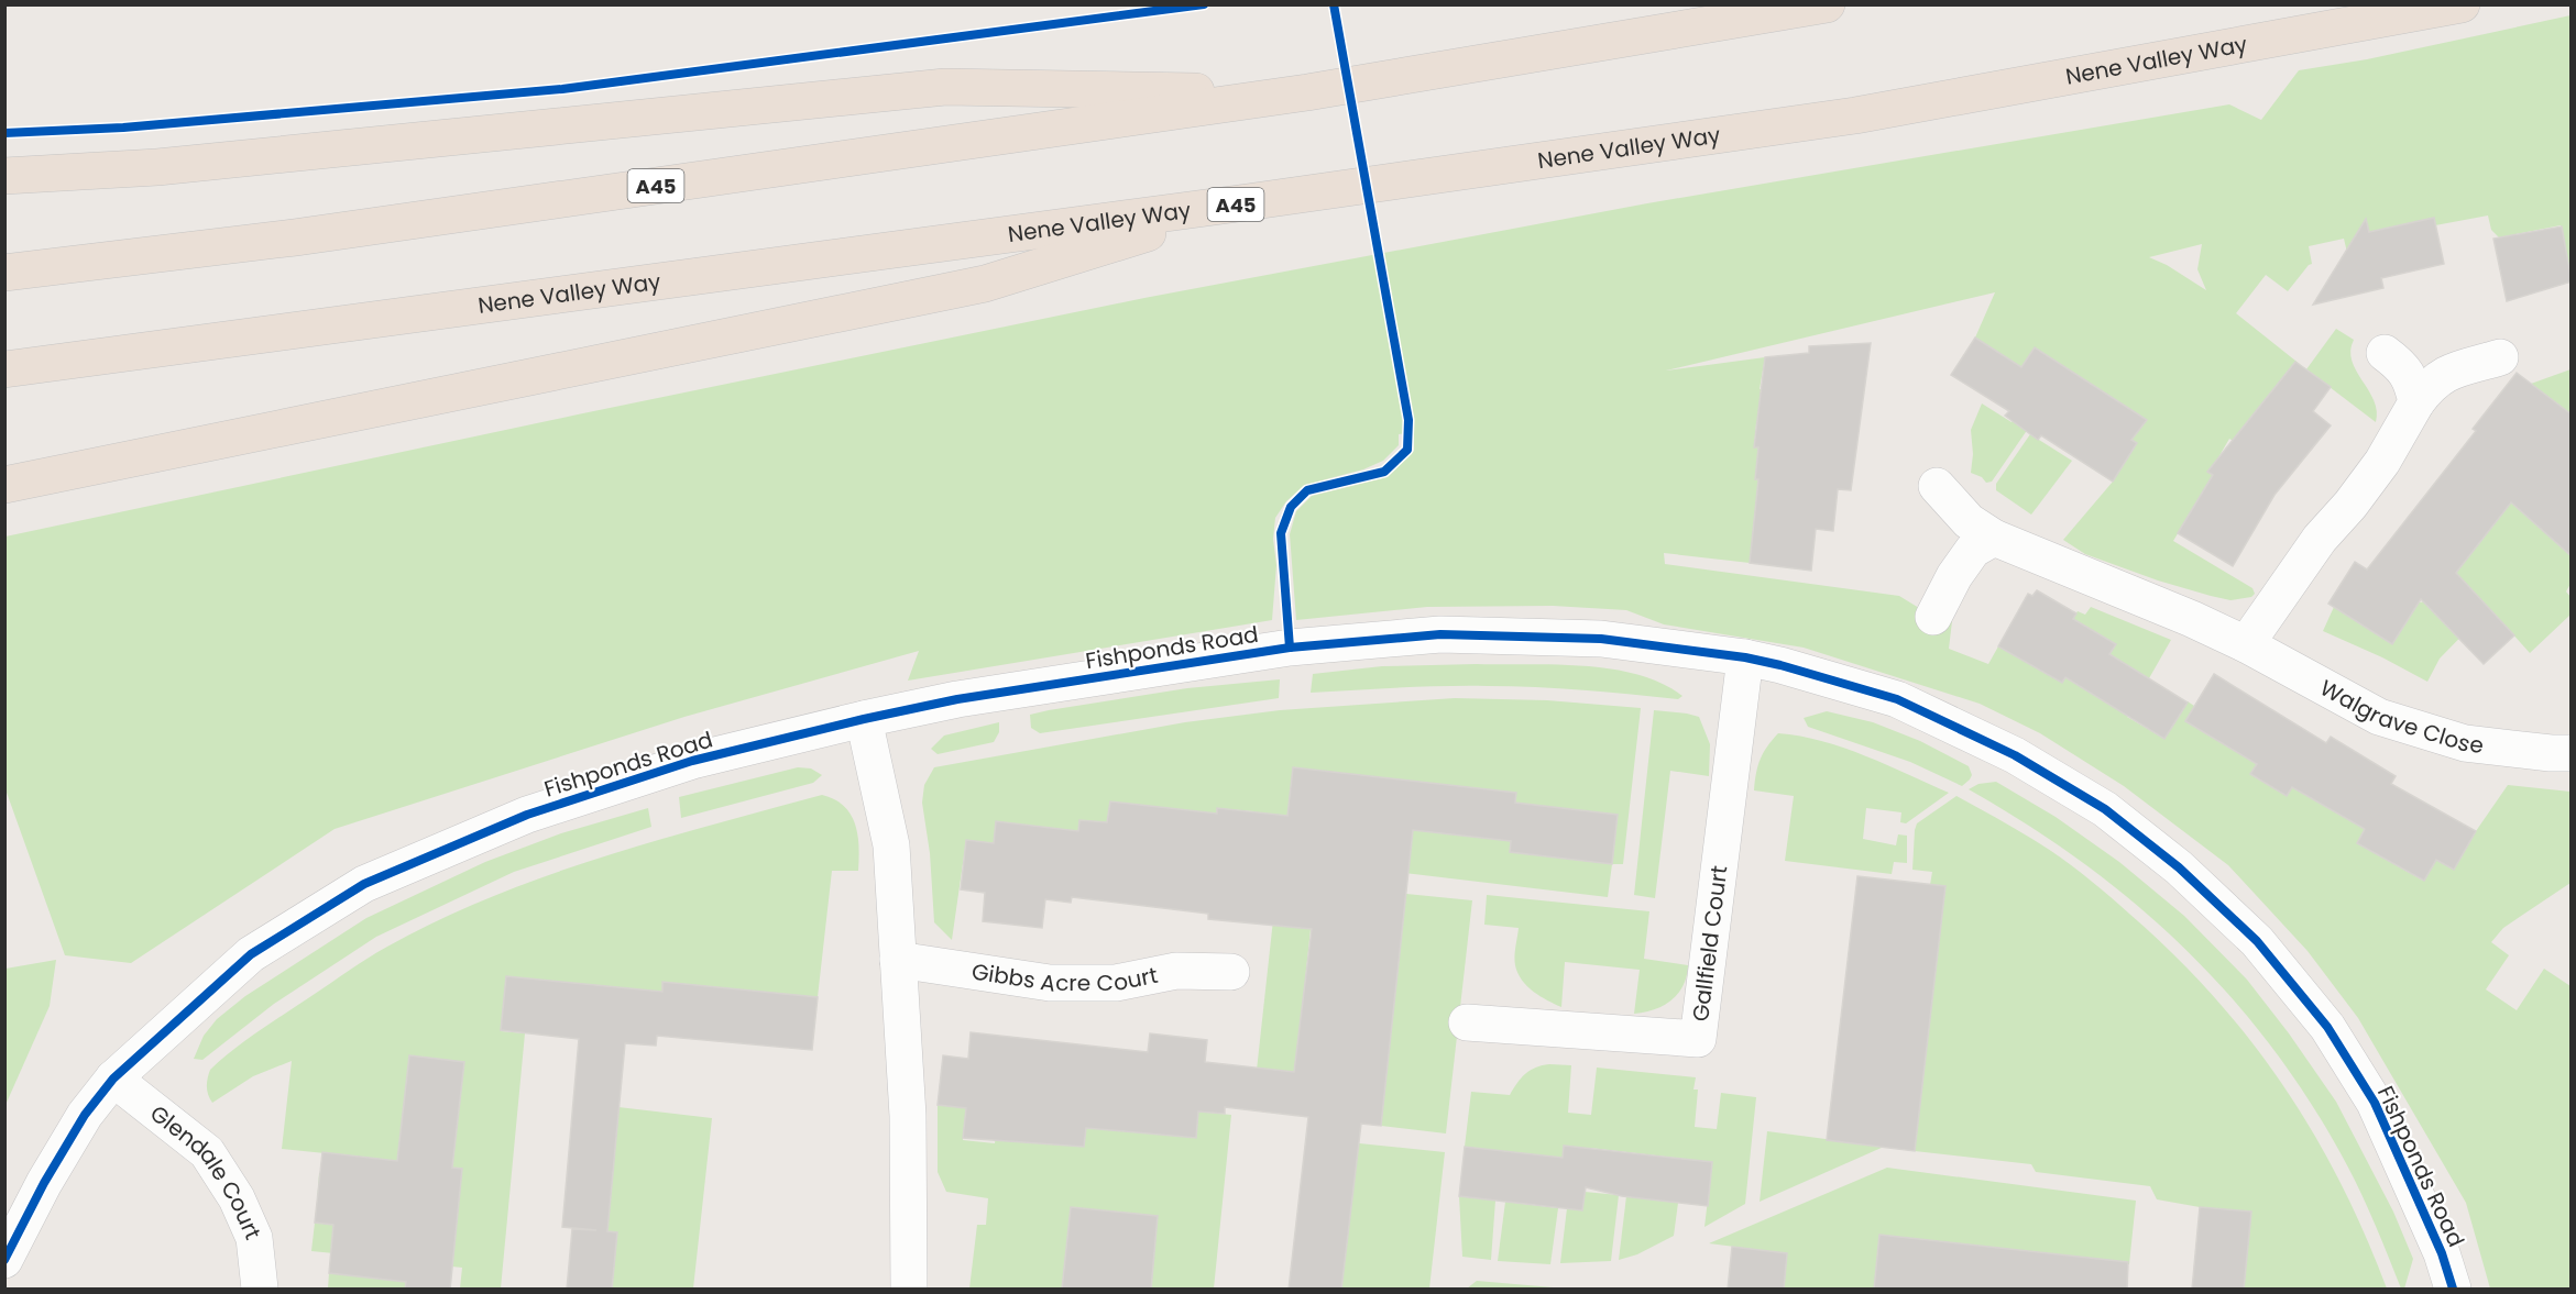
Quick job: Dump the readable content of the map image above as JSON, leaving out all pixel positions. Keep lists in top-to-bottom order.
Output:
{
  "streets": {
    "highway": ["Nene Valley Way", "A45"],
    "street": [
      "Fishponds Road",
      "Walgrave Close",
      "Gallfield Court",
      "Gibbs Acre Court",
      "Glendale Court"
    ]
  },
  "crossings": [
    ["Fishponds Road", "Gallfield Court"],
    ["Fishponds Road", "Glendale Court"]
  ]
}
